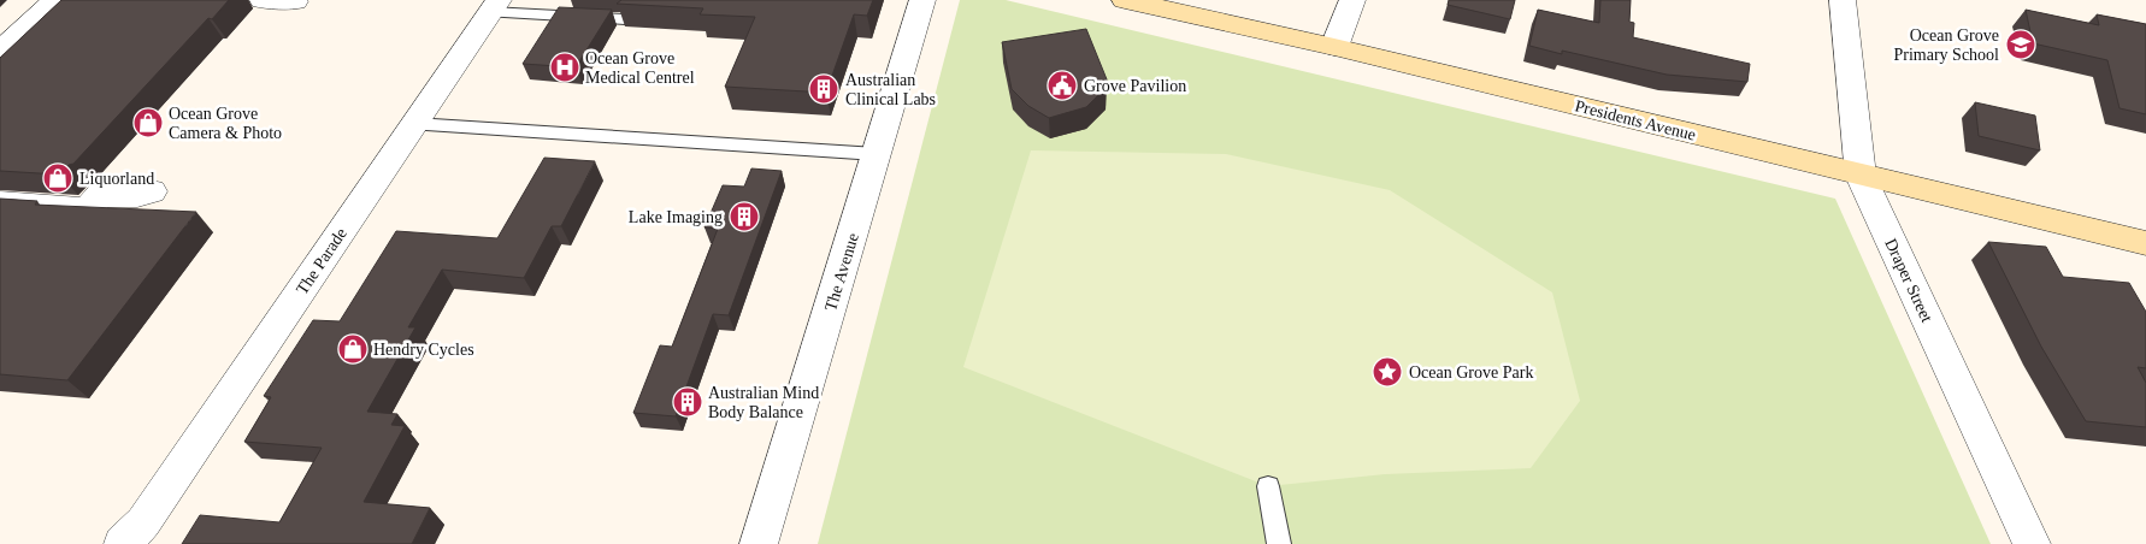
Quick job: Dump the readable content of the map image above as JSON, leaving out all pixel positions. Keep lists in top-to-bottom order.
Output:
{
  "streets": {
    "street": [
      "Presidents Avenue",
      "The Parade",
      "The Avenue",
      "Draper Street"
    ]
  },
  "crossings": [
    ["Presidents Avenue", "Draper Street"]
  ],
  "places": {
    "school or university": ["Ocean Grove Primary School"],
    "hospital": ["Ocean Grove Medical Centrel"],
    "public building": ["Grove Pavilion"],
    "building": ["Australian Clinical Labs", "Lake Imaging", "Australian Mind Body Balance"],
    "shop": ["Ocean Grove Camera & Photo", "Liquorland", "Hendry Cycles"],
    "place": ["Ocean Grove Park"]
  }
}
